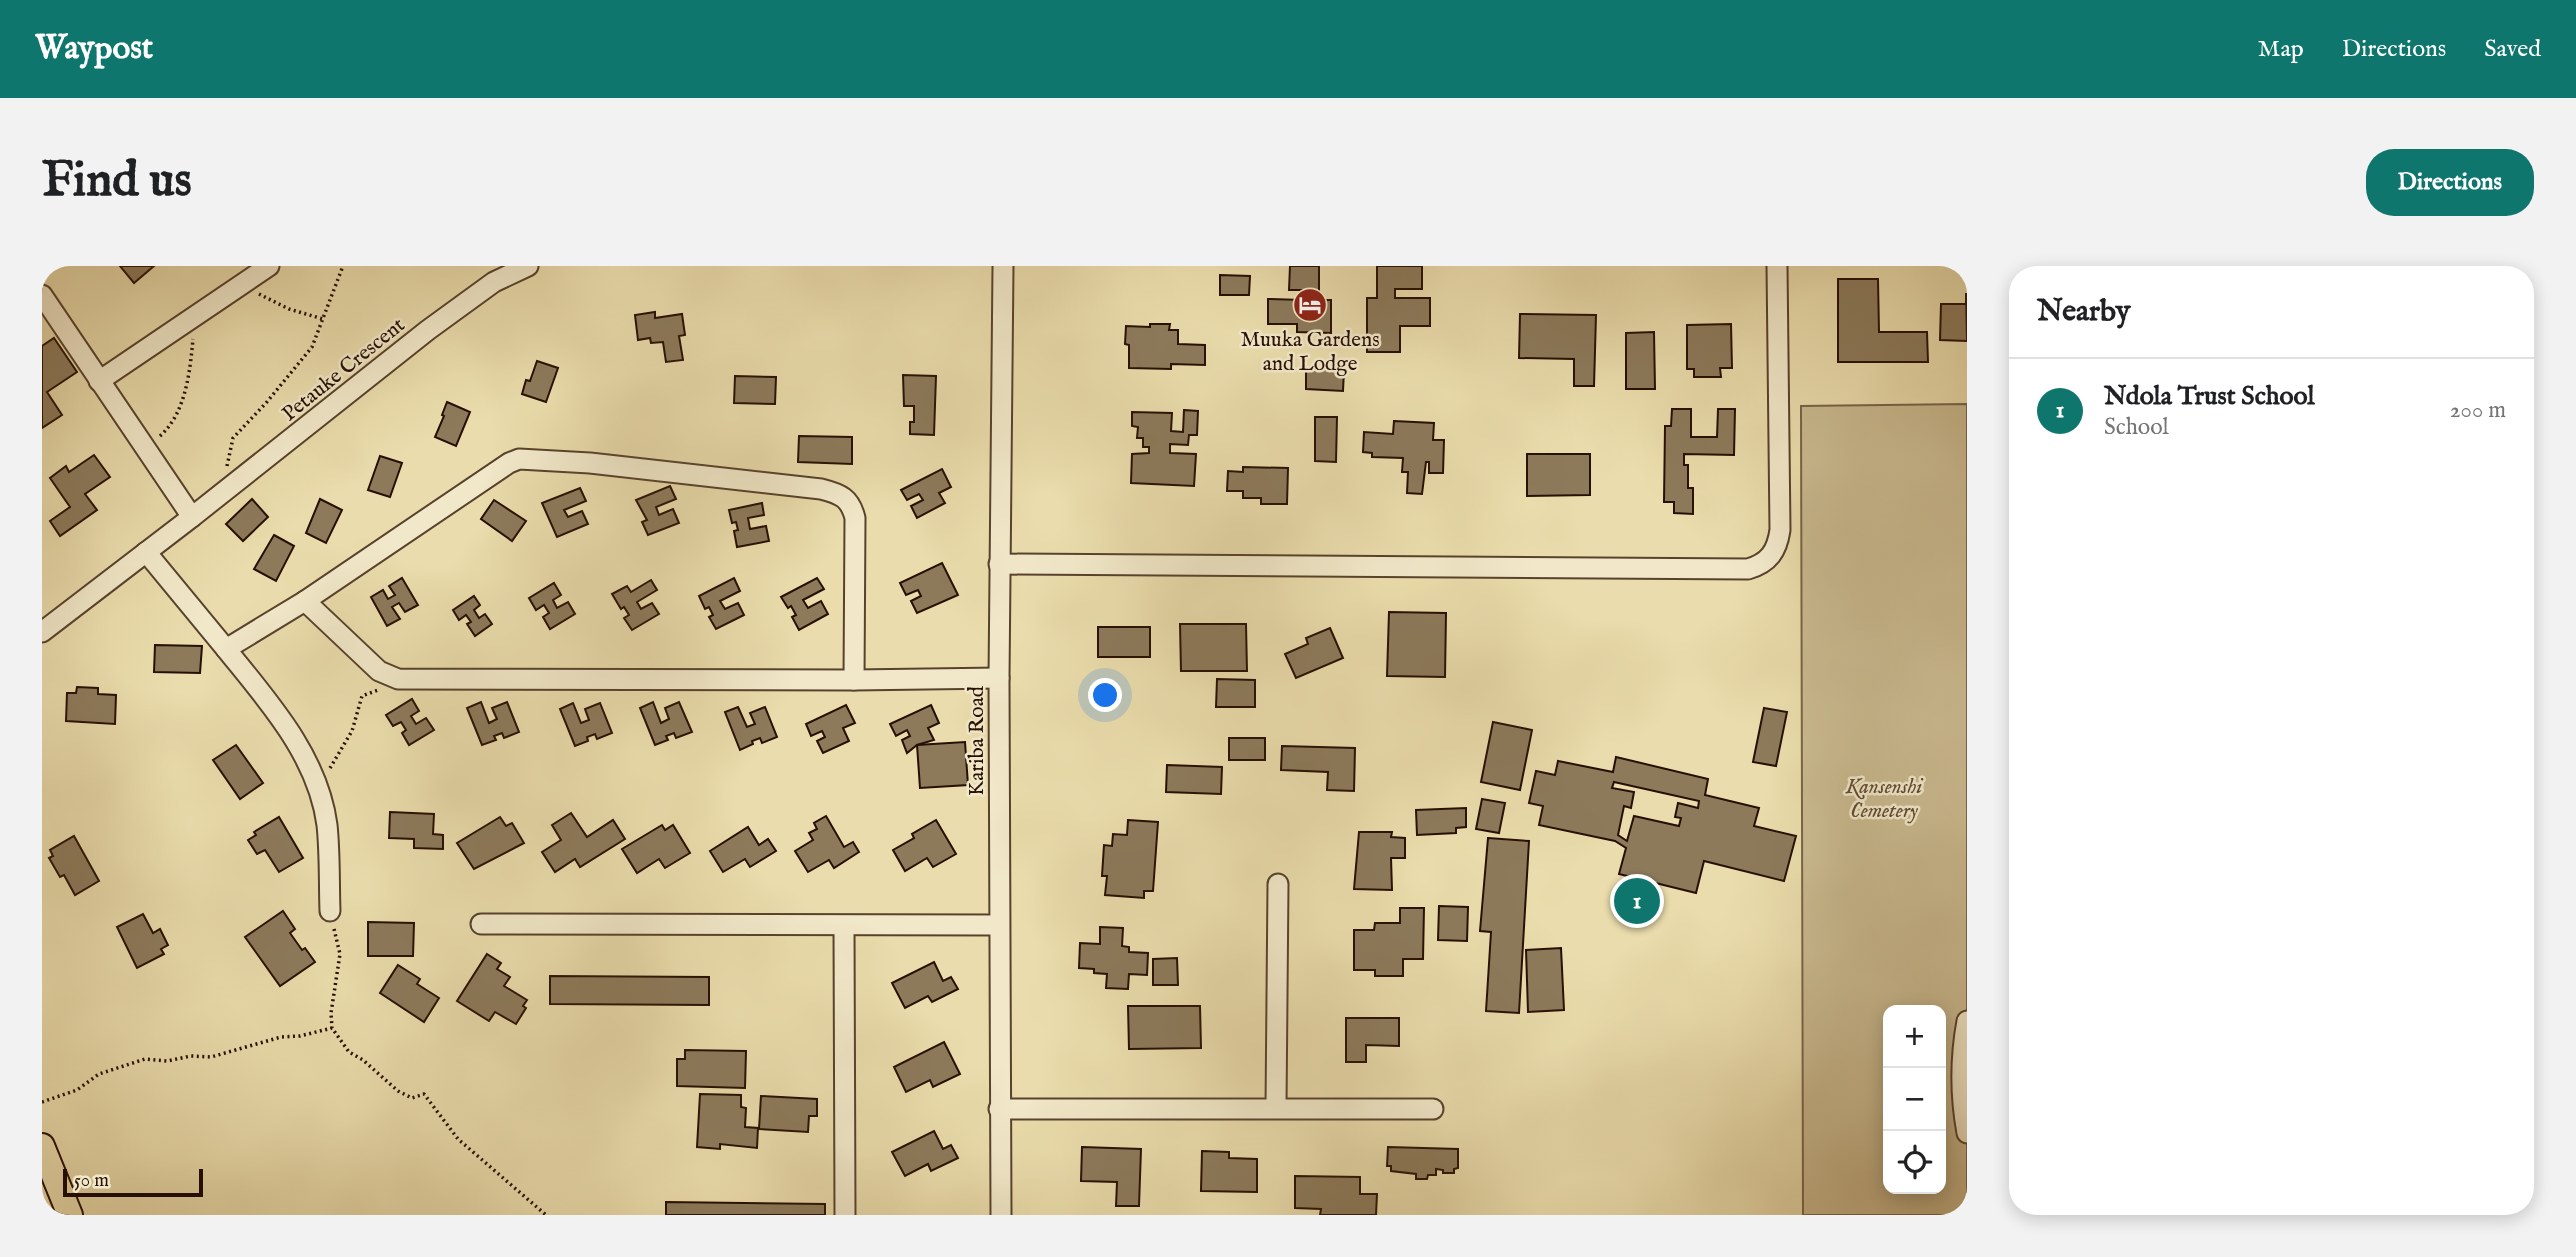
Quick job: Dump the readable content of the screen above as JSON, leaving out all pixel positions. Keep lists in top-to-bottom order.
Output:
{
  "streets": {
    "street": ["Petauke Crescent", "Kariba Road"]
  },
  "parks": ["Kansenshi Cemetery"],
  "places": {
    "hotel": ["Muuka Gardens and Lodge"]
  },
  "scale_bar": "50 m",
  "page": {
    "header": "Waypost",
    "nav": ["Map", "Directions", "Saved"],
    "buttons": "Directions",
    "title": "Find us",
    "heading": "Nearby",
    "list": [
      {
        "mark": "1",
        "name": "Ndola Trust School",
        "note": "School",
        "value": "200 m"
      }
    ],
    "pins": "1",
    "map_buttons": ["+", "−"],
    "scale": "50 m"
  }
}
